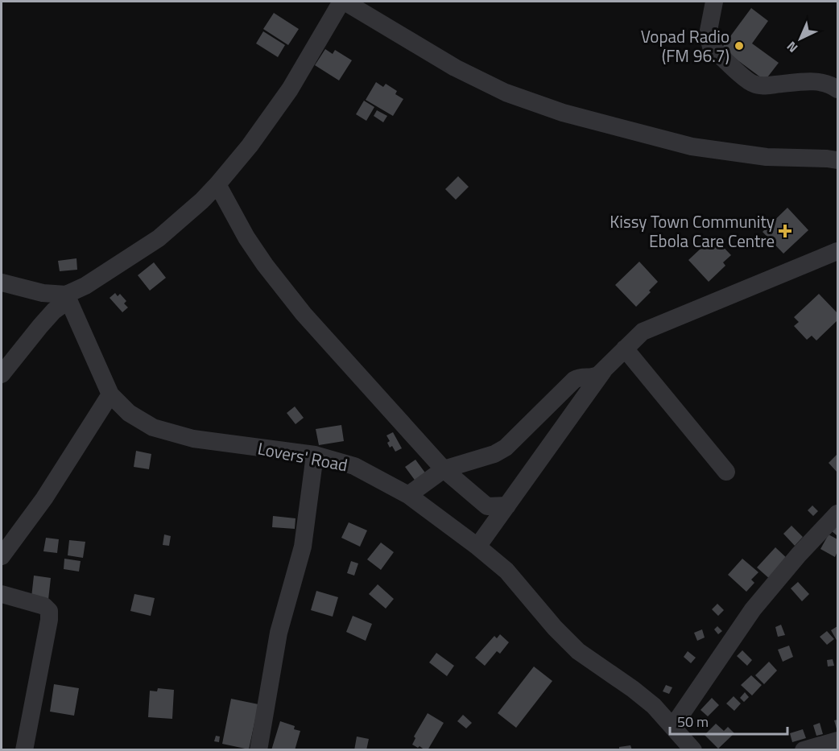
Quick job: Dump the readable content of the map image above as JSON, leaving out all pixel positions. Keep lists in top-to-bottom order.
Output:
{
  "streets": {
    "street": ["Lovers' Road"]
  },
  "places": {
    "other": ["Vopad Radio (FM 96.7)"],
    "health": ["Kissy Town Community Ebola Care Centre"]
  },
  "scale_bar": "50 m",
  "north": "bottom left"
}
